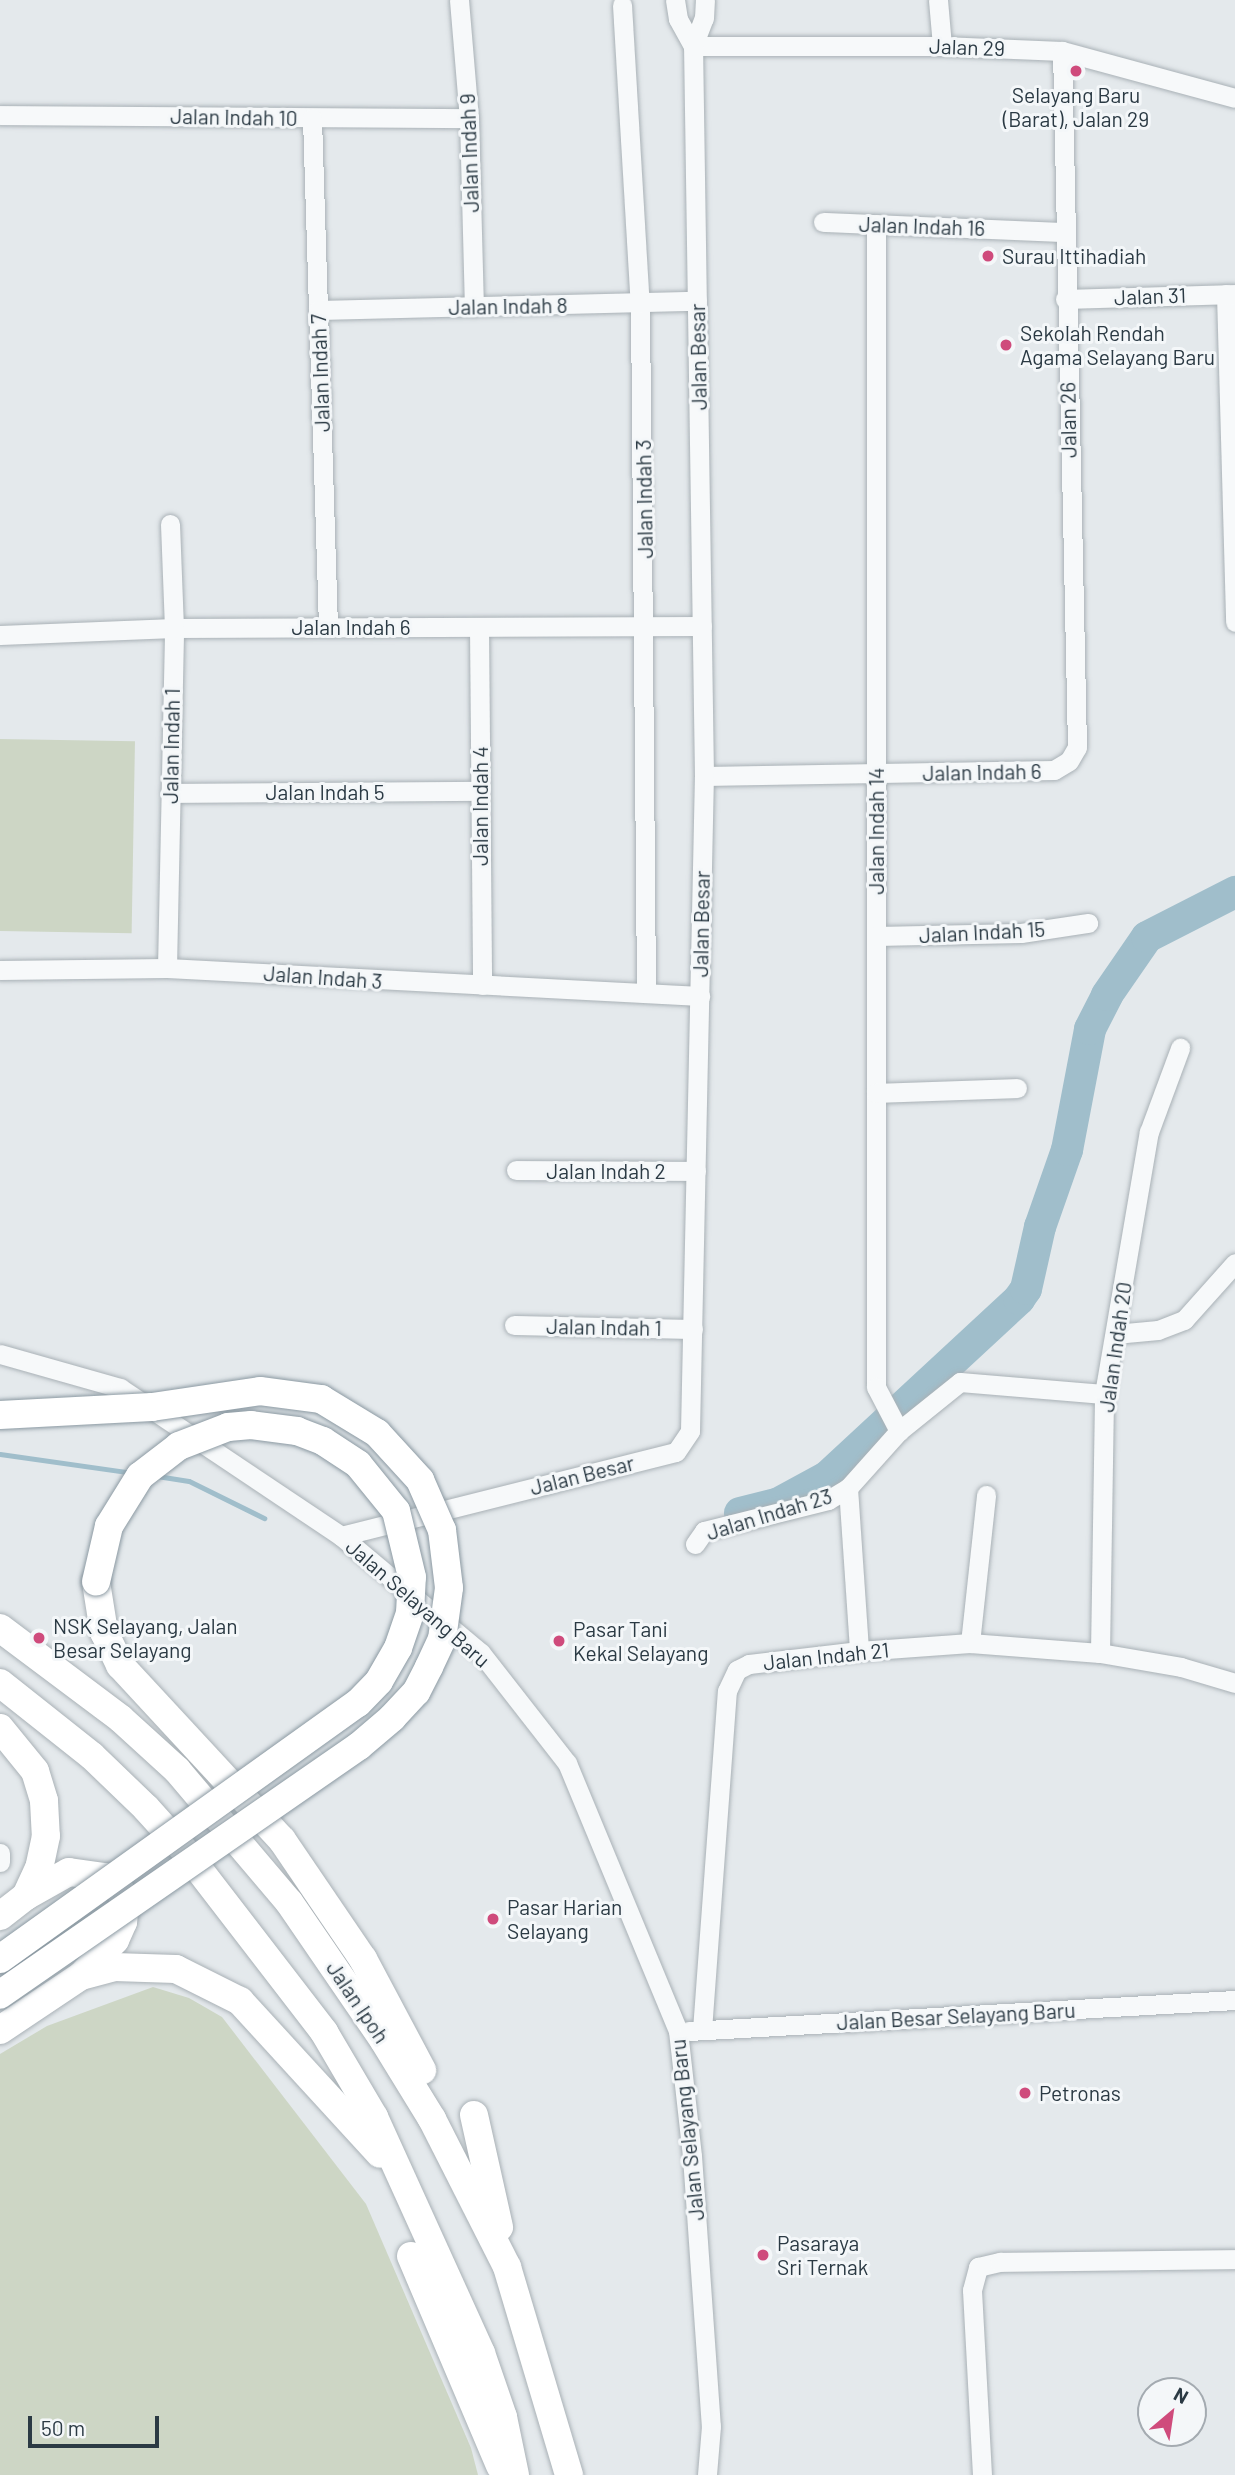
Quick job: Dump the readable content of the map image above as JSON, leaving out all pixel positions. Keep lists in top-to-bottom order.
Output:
{
  "streets": {
    "highway": ["Jalan Ipoh"],
    "street": [
      "Jalan 29",
      "Jalan Indah 10",
      "Jalan Indah 9",
      "Jalan Indah 16",
      "Jalan 31",
      "Jalan Indah 8",
      "Jalan Besar",
      "Jalan Indah 7",
      "Jalan 26",
      "Jalan Indah 3",
      "Jalan Indah 6",
      "Jalan Indah 1",
      "Jalan Indah 5",
      "Jalan Indah 4",
      "Jalan Indah 14",
      "Jalan Indah 15",
      "Jalan Indah 2",
      "Jalan Indah 20",
      "Jalan Indah 23",
      "Jalan Selayang Baru",
      "Jalan Indah 21",
      "Jalan Besar Selayang Baru"
    ]
  },
  "crossings": [
    ["Jalan 29", "Jalan Besar"],
    ["Jalan 29", "Jalan 26"],
    ["Jalan Indah 10", "Jalan Indah 9"],
    ["Jalan Indah 10", "Jalan Indah 7"],
    ["Jalan Indah 9", "Jalan Indah 8"],
    ["Jalan Indah 16", "Jalan 26"],
    ["Jalan Indah 16", "Jalan Indah 14"],
    ["Jalan 31", "Jalan 26"],
    ["Jalan Indah 8", "Jalan Besar"],
    ["Jalan Indah 8", "Jalan Indah 7"],
    ["Jalan Indah 8", "Jalan Indah 3"],
    ["Jalan Besar", "Jalan Indah 3"],
    ["Jalan Besar", "Jalan Indah 6"],
    ["Jalan Besar", "Jalan Indah 1"],
    ["Jalan Besar", "Jalan Indah 2"],
    ["Jalan Besar", "Jalan Selayang Baru"],
    ["Jalan Indah 7", "Jalan Indah 6"],
    ["Jalan 26", "Jalan Indah 6"],
    ["Jalan Indah 3", "Jalan Indah 6"],
    ["Jalan Indah 3", "Jalan Indah 1"],
    ["Jalan Indah 3", "Jalan Indah 4"],
    ["Jalan Indah 6", "Jalan Indah 1"],
    ["Jalan Indah 6", "Jalan Indah 4"],
    ["Jalan Indah 6", "Jalan Indah 14"],
    ["Jalan Indah 1", "Jalan Indah 5"],
    ["Jalan Indah 5", "Jalan Indah 4"],
    ["Jalan Indah 14", "Jalan Indah 15"],
    ["Jalan Indah 20", "Jalan Indah 21"],
    ["Jalan Selayang Baru", "Jalan Besar Selayang Baru"],
    ["Jalan Indah 21", "Jalan Besar Selayang Baru"]
  ],
  "places": [
    "Selayang Baru (Barat), Jalan 29",
    "Surau Ittihadiah",
    "Sekolah Rendah Agama Selayang Baru",
    "NSK Selayang, Jalan Besar Selayang",
    "Pasar Tani Kekal Selayang",
    "Pasar Harian Selayang",
    "Petronas",
    "Pasaraya Sri Ternak"
  ],
  "scale_bar": "50 m",
  "north": "top right"
}
